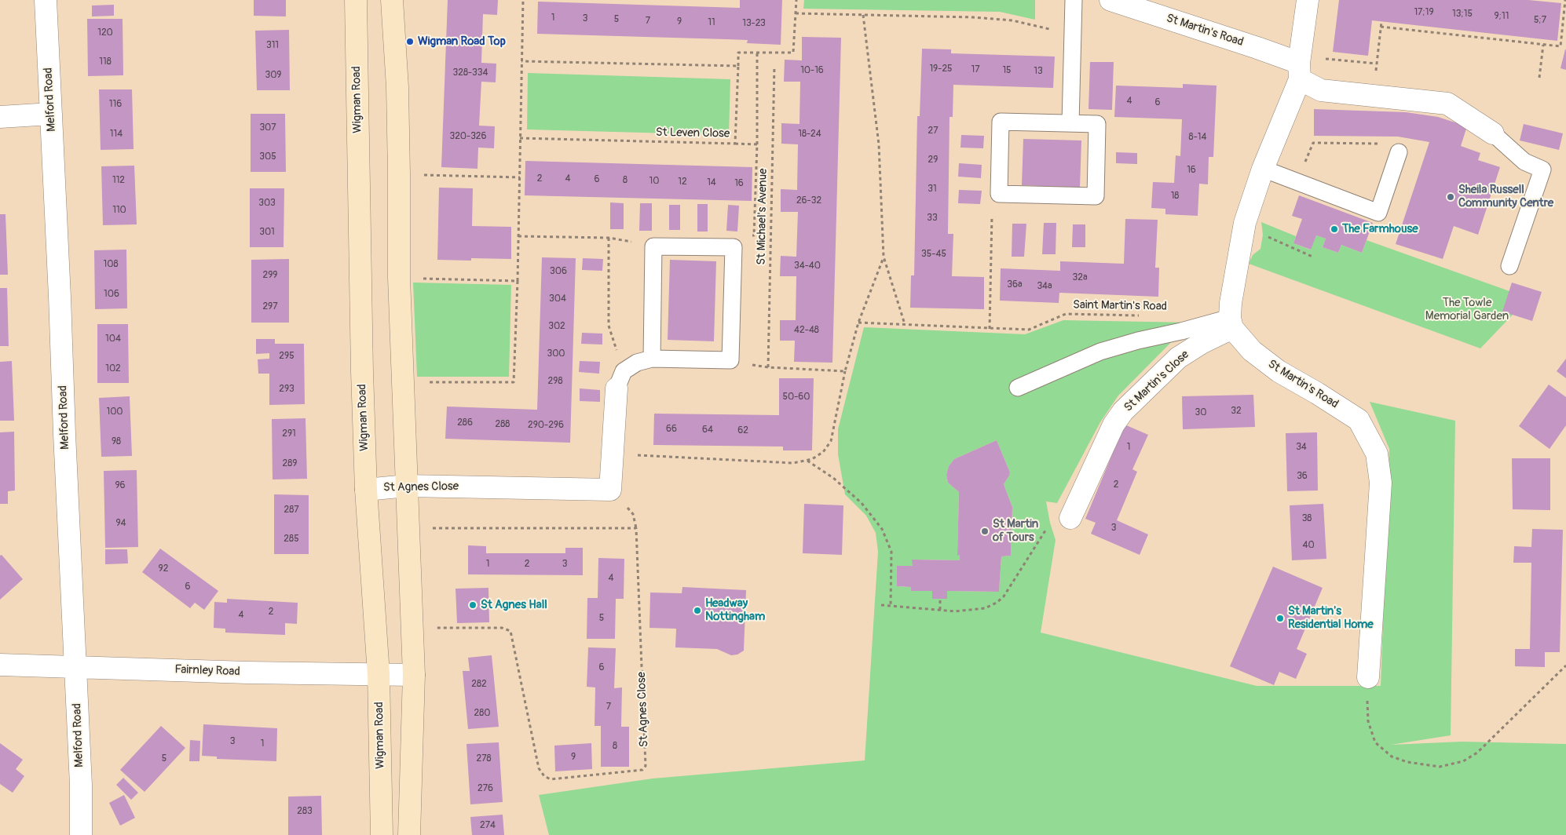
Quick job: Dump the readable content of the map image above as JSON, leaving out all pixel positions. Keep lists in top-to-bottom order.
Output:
{
  "streets": {
    "street": [
      "St Martin's Road",
      "Melford Road",
      "Wigman Road",
      "St Martin's Close",
      "St Agnes Close",
      "Fairnley Road"
    ],
    "path": ["St Leven Close", "St Michael's Avenue", "Saint Martin's Road"]
  },
  "crossings": [
    ["St Martin's Road", "St Martin's Close"],
    ["Melford Road", "Fairnley Road"],
    ["Wigman Road", "St Agnes Close"],
    ["Wigman Road", "Fairnley Road"]
  ],
  "parks": ["The Towle Memorial Garden"],
  "places": [
    "Wigman Road Top",
    "Sheila Russell Community Centre",
    "The Farmhouse",
    "St Martin of Tours",
    "St Agnes Hall",
    "Headway Nottingham",
    "St Martin's Residential Home"
  ],
  "house_numbers": [
    "17;19",
    "13;15",
    "9;11",
    "1",
    "3",
    "5",
    "5;7",
    "7",
    "9",
    "11",
    "13-23",
    "120",
    "311",
    "118",
    "19-25",
    "17",
    "10-16",
    "15",
    "13",
    "328-334",
    "309",
    "4",
    "6",
    "116",
    "307",
    "27",
    "114",
    "18-24",
    "320-326",
    "8-14",
    "305",
    "29",
    "16",
    "2",
    "4",
    "6",
    "112",
    "8",
    "10",
    "12",
    "14",
    "16",
    "31",
    "18",
    "26-32",
    "303",
    "110",
    "33",
    "301",
    "35-45",
    "108",
    "34-40",
    "306",
    "299",
    "32a",
    "36a",
    "34a",
    "106",
    "304",
    "297",
    "302",
    "42-48",
    "104",
    "300",
    "295",
    "102",
    "298",
    "293",
    "50-60",
    "32",
    "100",
    "30",
    "286",
    "288",
    "290-296",
    "66",
    "64",
    "62",
    "291",
    "98",
    "1",
    "34",
    "289",
    "36",
    "2",
    "96",
    "287",
    "38",
    "94",
    "3",
    "285",
    "40",
    "1",
    "2",
    "3",
    "92",
    "4",
    "6",
    "2",
    "4",
    "5",
    "6",
    "282",
    "7",
    "280",
    "3",
    "1",
    "8",
    "9",
    "5",
    "278",
    "276",
    "283",
    "274"
  ]
}
